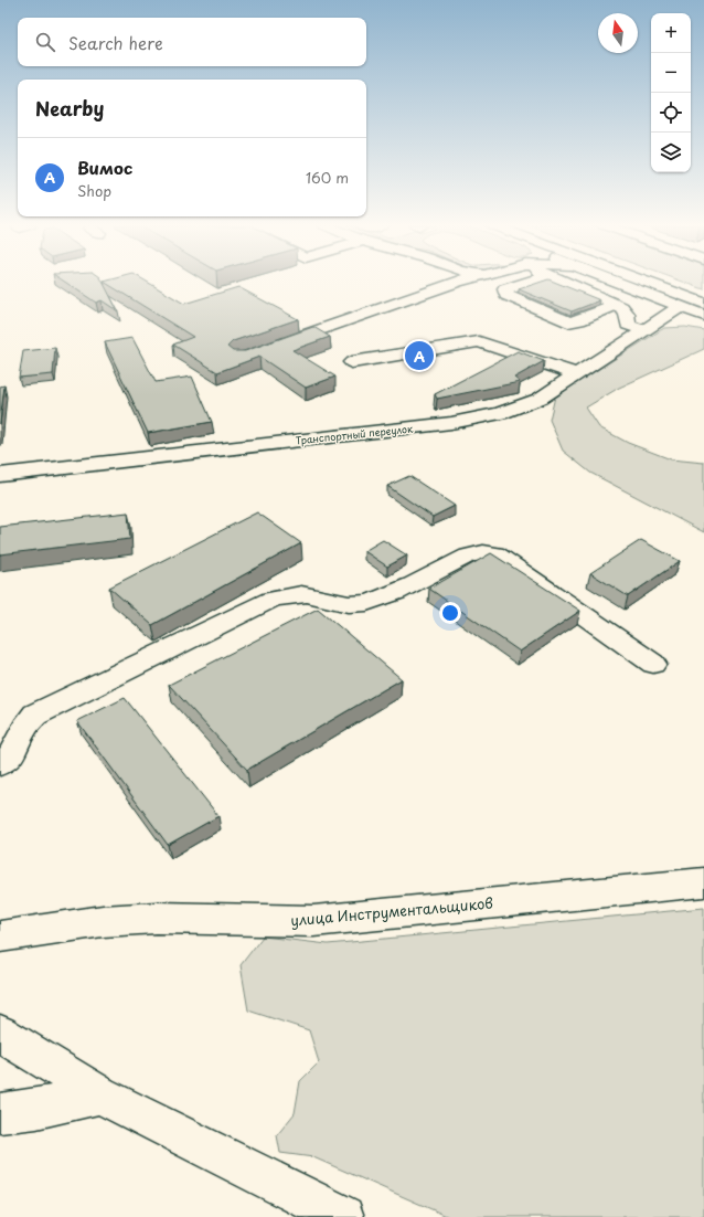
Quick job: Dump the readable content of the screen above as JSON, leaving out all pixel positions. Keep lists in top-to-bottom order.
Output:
{
  "streets": {
    "main road": ["Транспортный переулок", "улица Инструментальщиков"]
  },
  "north": "top",
  "page": {
    "map_buttons": ["+", "−"],
    "search": "Search here",
    "heading": "Nearby",
    "list": [
      {
        "mark": "A",
        "name": "Вимос",
        "note": "Shop",
        "value": "160 m"
      }
    ],
    "pins": "A"
  }
}
